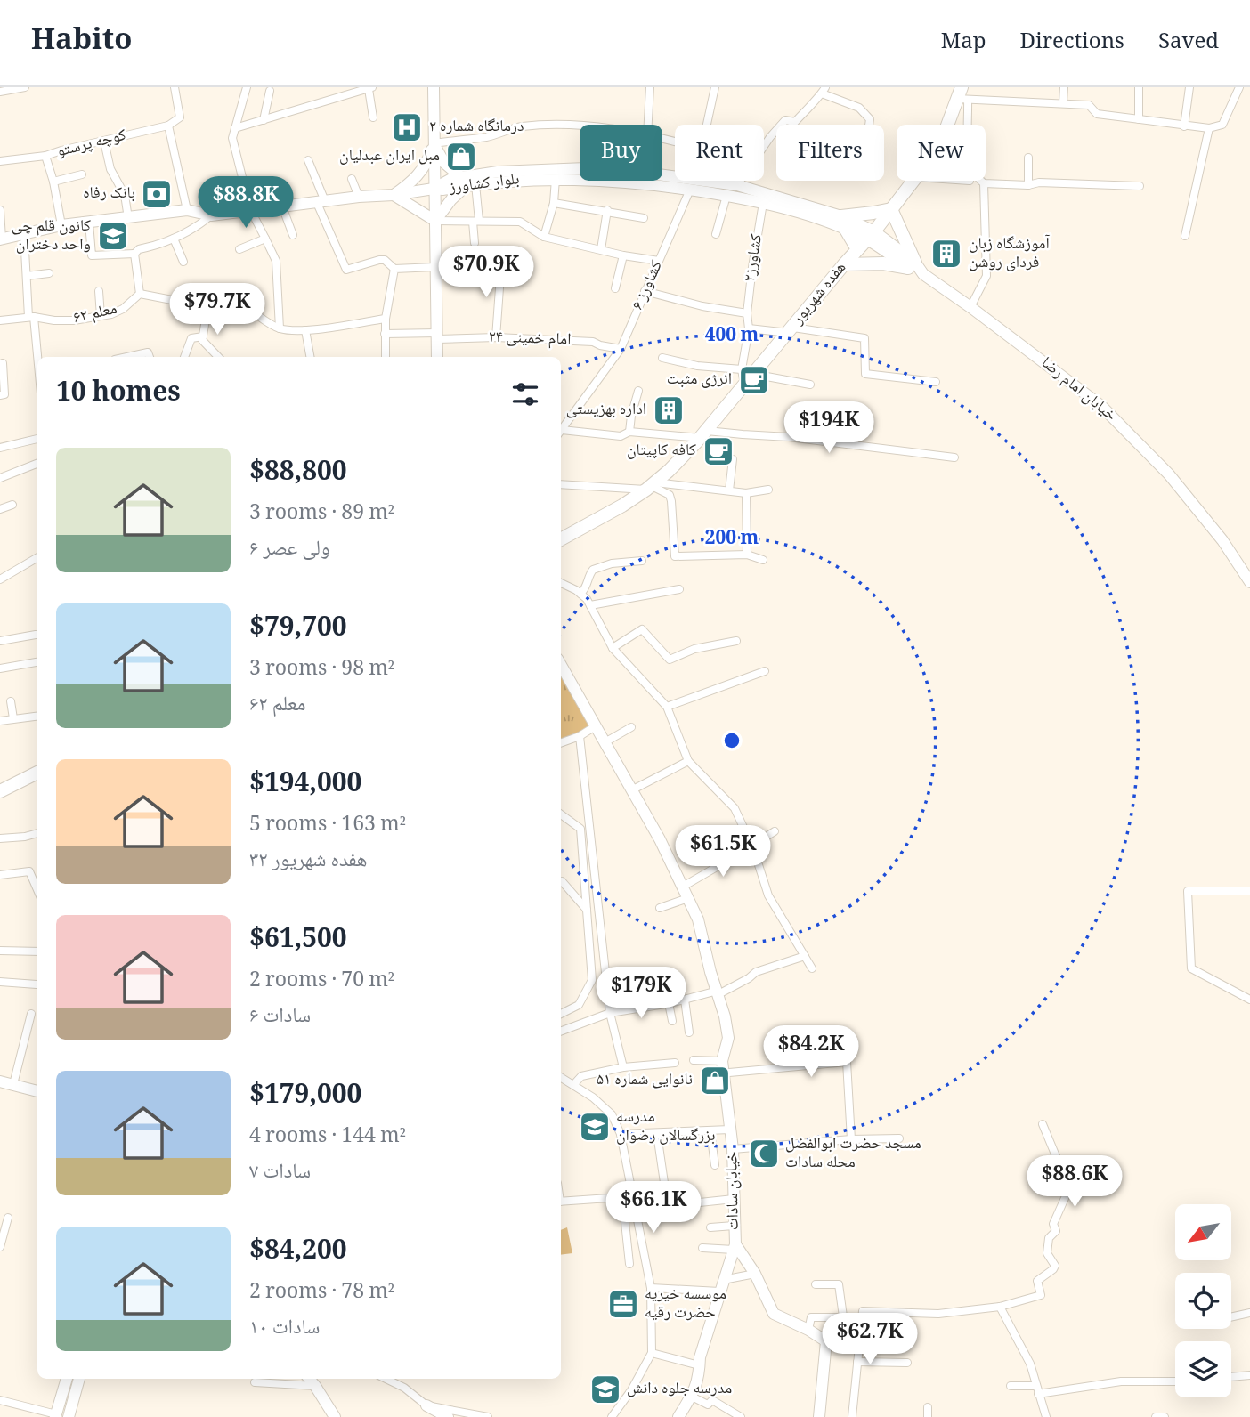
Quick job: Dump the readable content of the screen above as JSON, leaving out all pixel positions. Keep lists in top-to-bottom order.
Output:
{
  "streets": {
    "main road": [
      "بلوار کشاورز",
      "هفده شهریور",
      "خیابان امام رضا",
      "خیابان سادات"
    ],
    "street": [
      "کوچه پرستو",
      "کشاورز۲",
      "کشاورز ۶",
      "معلم ۶۲",
      "امام خمینی ۲۴"
    ]
  },
  "crossings": [
    ["بلوار کشاورز", "کشاورز۲"],
    ["بلوار کشاورز", "کشاورز ۶"],
    ["بلوار کشاورز", "هفده شهریور"],
    ["بلوار کشاورز", "خیابان امام رضا"],
    ["کشاورز۲", "هفده شهریور"],
    ["کشاورز ۶", "امام خمینی ۲۴"],
    ["هفده شهریور", "خیابان امام رضا"]
  ],
  "places": {
    "hospital": ["درمانگاه شماره ۲"],
    "shop": ["مبل ایران عبدلیان", "نانوایی شماره ۵۱"],
    "bank": ["بانک رفاه"],
    "school or university": ["کانون قلم چی واحد دختران", "مدرسه بزرگسالان رضوان", "مدرسه جلوه دانش"],
    "building": ["آموزشگاه زبان فردای روشن", "اداره بهزیستی"],
    "cafe": ["انرژی مثبت", "کافه کاپیتان"],
    "mosque": ["مسجد حضرت ابوالفضل محله سادات"],
    "office": ["موسسه خیریه حضرت رقیه"]
  },
  "north": "bottom left",
  "page": {
    "header": "Habito",
    "nav": ["Map", "Directions", "Saved"],
    "chip": [
      "Buy",
      "Rent",
      "Filters",
      "New"
    ],
    "price": [
      "$88.8K",
      "$70.9K",
      "$79.7K",
      "$194K",
      "$61.5K",
      "$179K",
      "$84.2K",
      "$88.6K",
      "$66.1K",
      "$62.7K"
    ],
    "heading": "10 homes",
    "list": [
      {
        "name": "$88,800",
        "note": "3 rooms · 89 m² · ولی عصر ۶"
      },
      {
        "name": "$79,700",
        "note": "3 rooms · 98 m² · معلم ۶۲"
      },
      {
        "name": "$194,000",
        "note": "5 rooms · 163 m² · هفده شهریور ۳۲"
      },
      {
        "name": "$61,500",
        "note": "2 rooms · 70 m² · سادات ۶"
      },
      {
        "name": "$179,000",
        "note": "4 rooms · 144 m² · سادات ۷"
      },
      {
        "name": "$84,200",
        "note": "2 rooms · 78 m² · سادات ۱۰"
      }
    ]
  },
  "rings": ["400 m", "200 m"]
}
